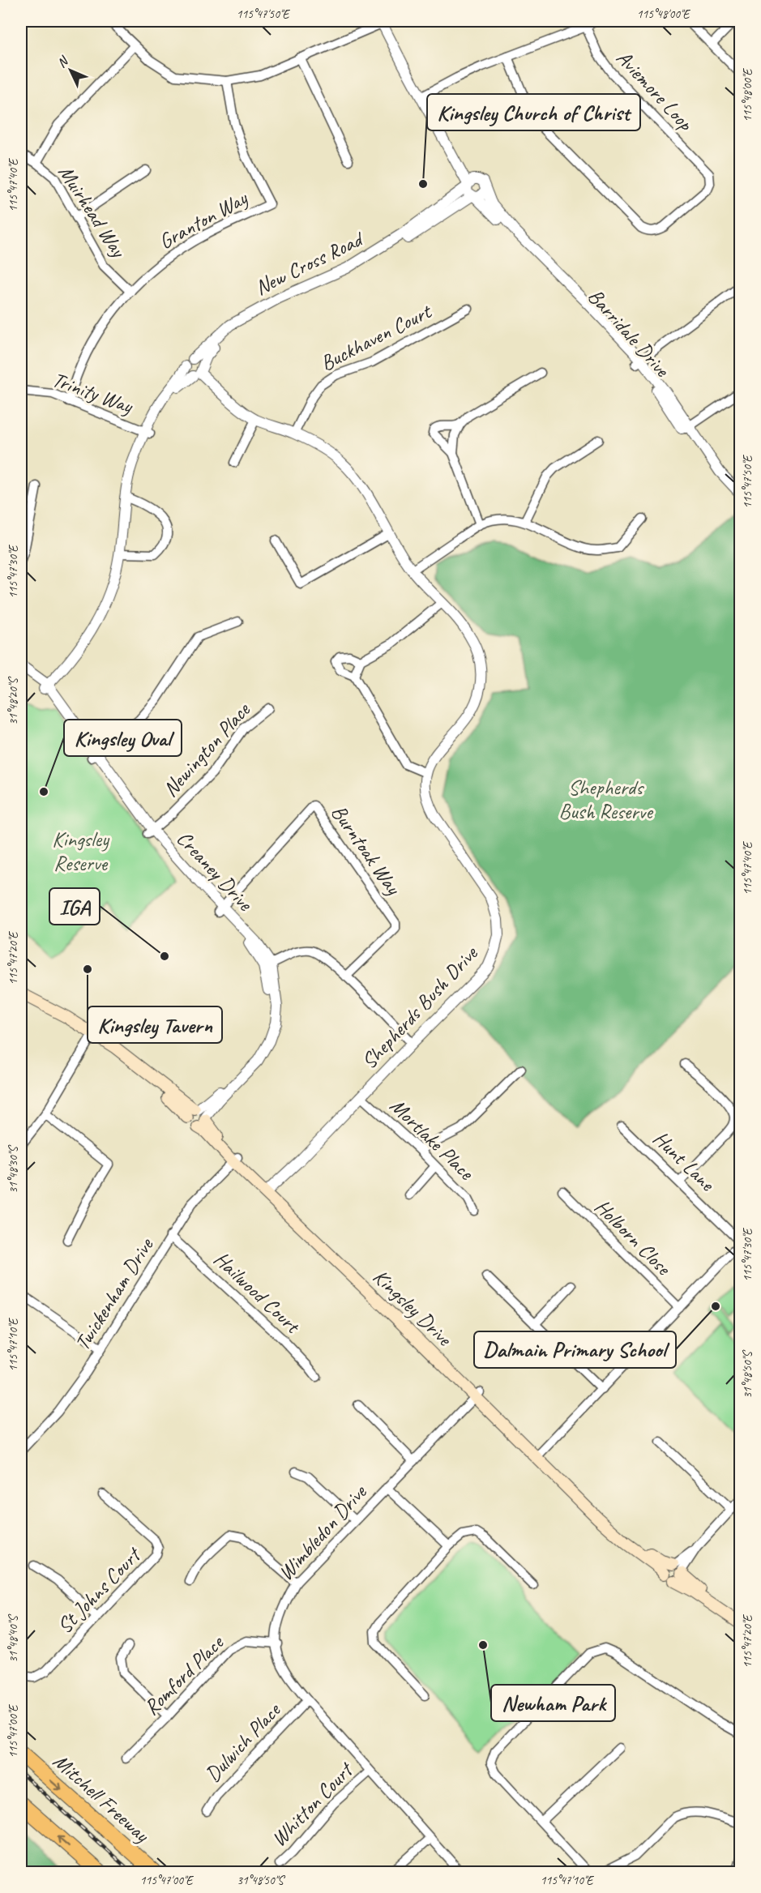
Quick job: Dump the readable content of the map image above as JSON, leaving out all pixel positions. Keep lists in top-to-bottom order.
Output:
{
  "streets": {
    "highway": ["Mitchell Freeway"],
    "main road": ["Kingsley Drive"],
    "street": [
      "Aviemore Loop",
      "Muirhead Way",
      "Granton Way",
      "New Cross Road",
      "Barridale Drive",
      "Buckhaven Court",
      "Trinity Way",
      "Newington Place",
      "Burntoak Way",
      "Creaney Drive",
      "Shepherds Bush Drive",
      "Mortlake Place",
      "Hunt Lane",
      "Holborn Close",
      "Hailwood Court",
      "Twickenham Drive",
      "Wimbledon Drive",
      "St Johns Court",
      "Romford Place",
      "Dulwich Place",
      "Whitton Court"
    ]
  },
  "crossings": [
    ["Muirhead Way", "Granton Way"],
    ["Granton Way", "Trinity Way"],
    ["New Cross Road", "Barridale Drive"],
    ["New Cross Road", "Trinity Way"],
    ["New Cross Road", "Creaney Drive"],
    ["New Cross Road", "Shepherds Bush Drive"],
    ["Buckhaven Court", "Shepherds Bush Drive"],
    ["Newington Place", "Creaney Drive"],
    ["Burntoak Way", "Creaney Drive"],
    ["Creaney Drive", "Kingsley Drive"],
    ["Shepherds Bush Drive", "Mortlake Place"],
    ["Shepherds Bush Drive", "Kingsley Drive"],
    ["Hailwood Court", "Twickenham Drive"],
    ["Twickenham Drive", "Kingsley Drive"],
    ["Kingsley Drive", "Wimbledon Drive"],
    ["Wimbledon Drive", "Romford Place"],
    ["Wimbledon Drive", "Dulwich Place"],
    ["Wimbledon Drive", "Whitton Court"]
  ],
  "parks": ["Shepherds Bush Reserve", "Kingsley Reserve"],
  "places": [
    "Kingsley Church of Christ",
    "Kingsley Oval",
    "IGA",
    "Kingsley Tavern",
    "Dalmain Primary School",
    "Newham Park"
  ],
  "north": "top left",
  "coordinates": [
    "115°47'50\"E",
    "115°48'00\"E",
    "115°47'40\"E",
    "115°47'30\"E",
    "31°48'20\"S",
    "115°47'20\"E",
    "31°48'30\"S",
    "115°47'10\"E",
    "31°48'50\"S",
    "31°48'40\"S",
    "115°47'00\"E"
  ]
}
